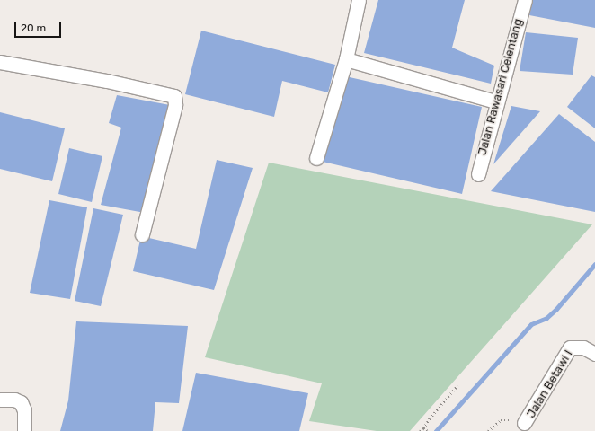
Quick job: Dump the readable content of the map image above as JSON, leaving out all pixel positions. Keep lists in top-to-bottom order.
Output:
{
  "streets": {
    "street": ["Jalan Rawasari Celentang", "Jalan Betawi I"]
  },
  "scale_bar": "20 m"
}
